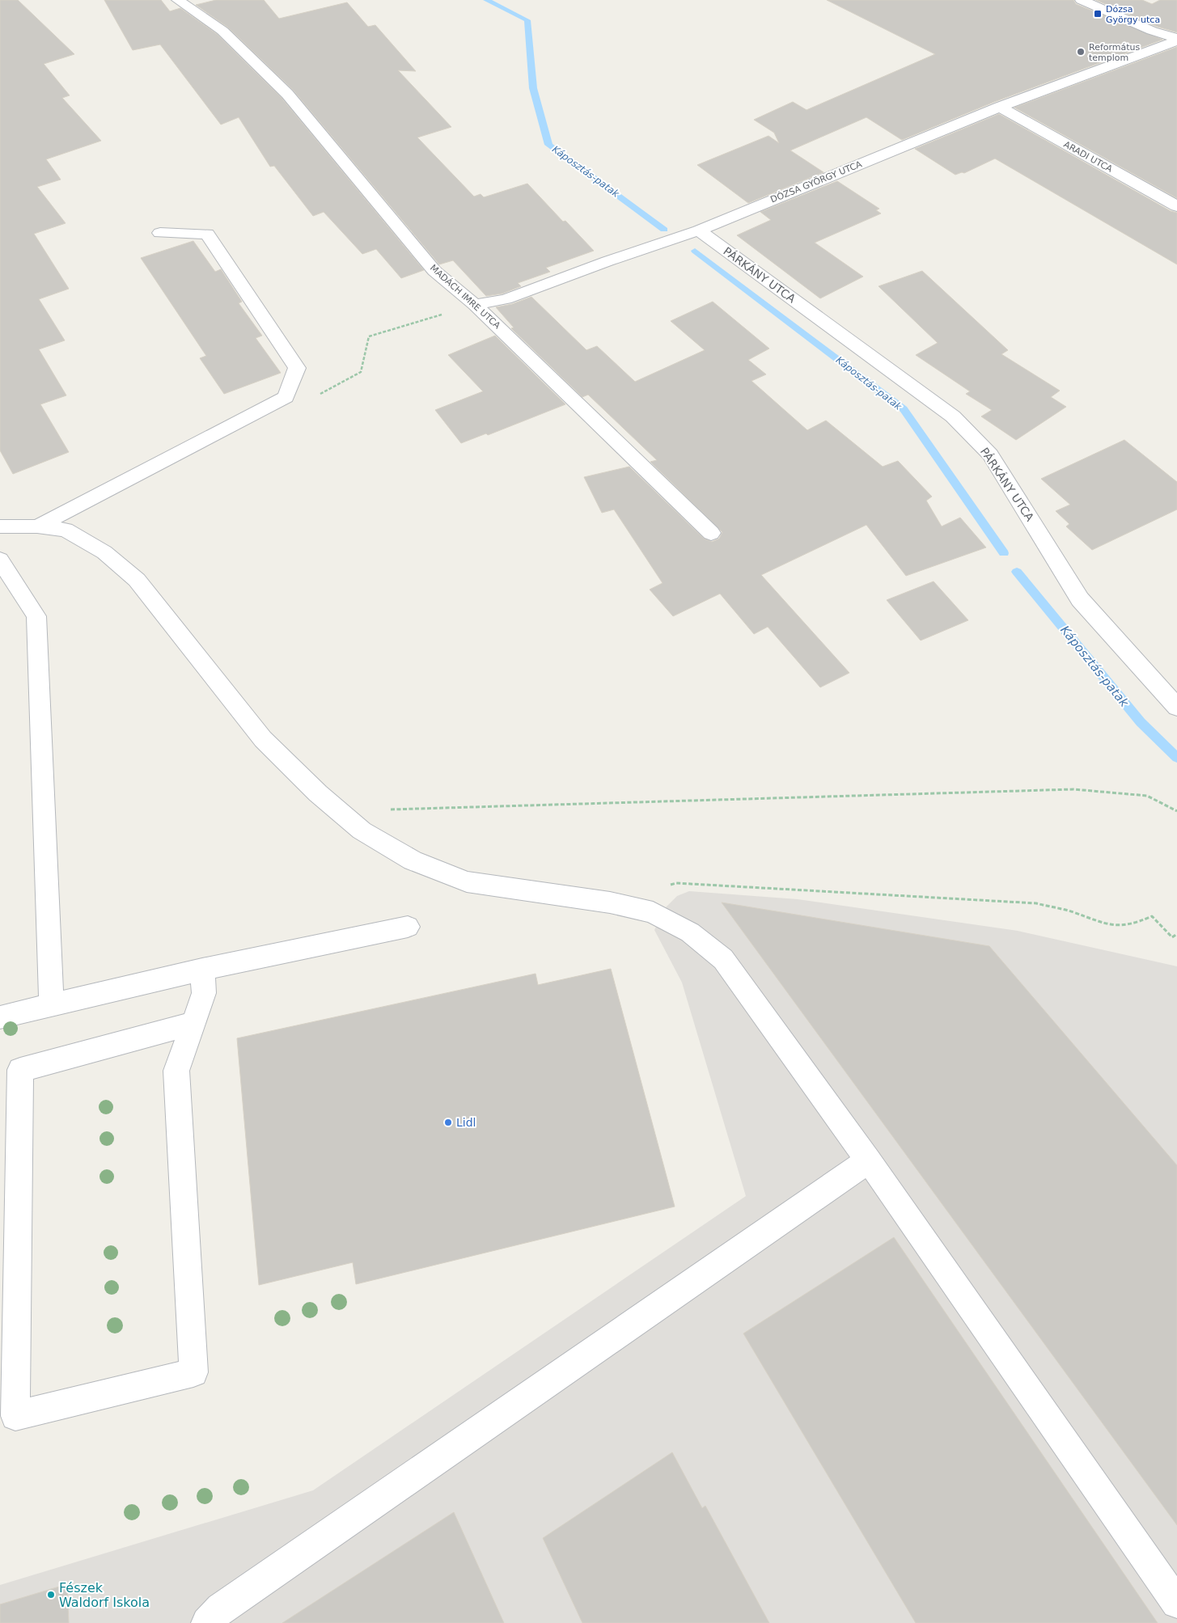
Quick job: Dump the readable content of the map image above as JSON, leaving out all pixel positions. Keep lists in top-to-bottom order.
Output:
{
  "streets": {
    "street": [
      "ARADI UTCA",
      "DÓZSA GYÖRGY UTCA",
      "PÁRKÁNY UTCA",
      "MADÁCH IMRE UTCA"
    ]
  },
  "crossings": [
    ["ARADI UTCA", "DÓZSA GYÖRGY UTCA"],
    ["DÓZSA GYÖRGY UTCA", "PÁRKÁNY UTCA"],
    ["DÓZSA GYÖRGY UTCA", "MADÁCH IMRE UTCA"]
  ],
  "water": ["Káposztás-patak"],
  "places": {
    "transit": ["Dózsa György utca"],
    "other": ["Református templom", "Lidl", "Fészek Waldorf Iskola"]
  }
}
